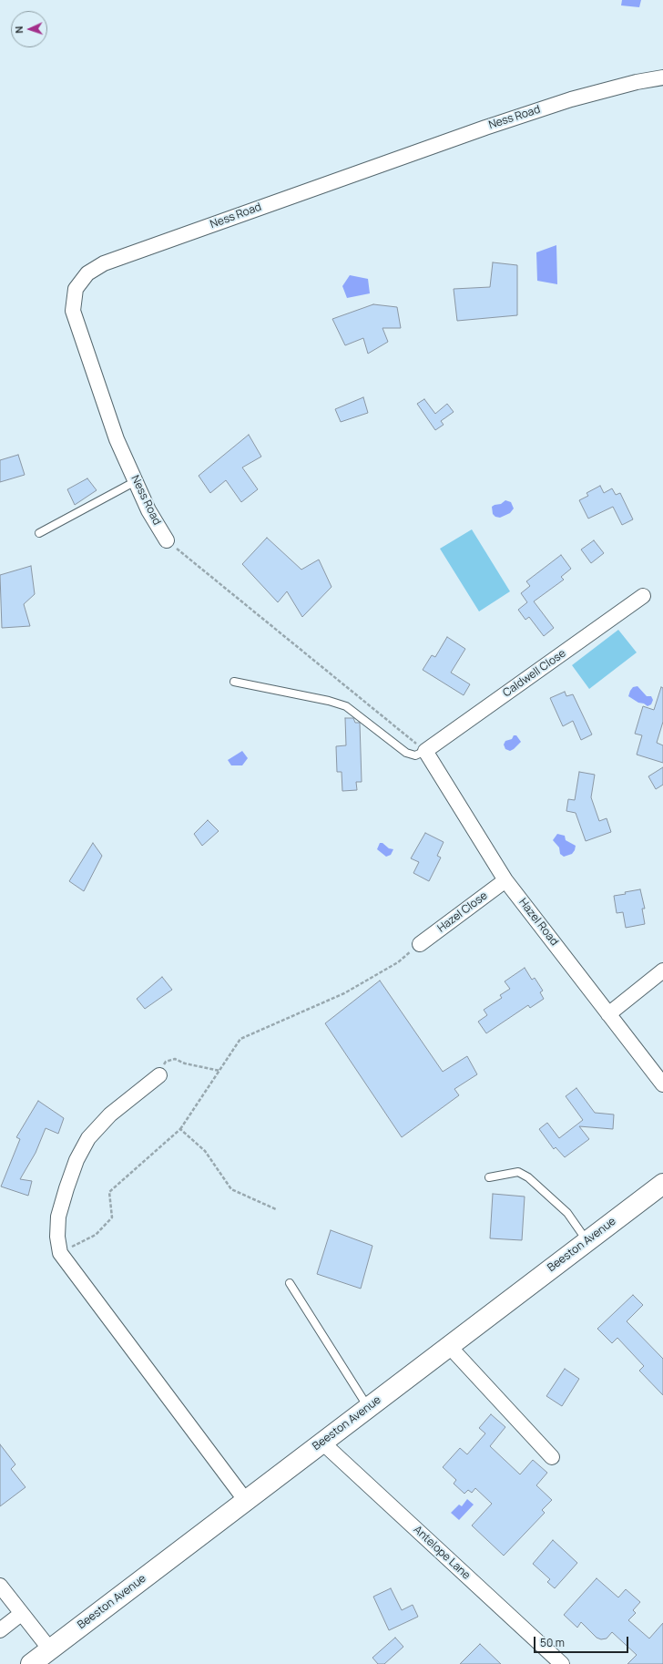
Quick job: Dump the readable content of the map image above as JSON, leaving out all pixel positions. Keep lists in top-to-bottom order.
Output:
{
  "streets": {
    "street": [
      "Ness Road",
      "Caldwell Close",
      "Hazel Close",
      "Hazel Road",
      "Beeston Avenue",
      "Antelope Lane"
    ]
  },
  "crossings": [
    ["Caldwell Close", "Hazel Road"],
    ["Hazel Close", "Hazel Road"],
    ["Beeston Avenue", "Antelope Lane"]
  ],
  "scale_bar": "50 m",
  "north": "left"
}
